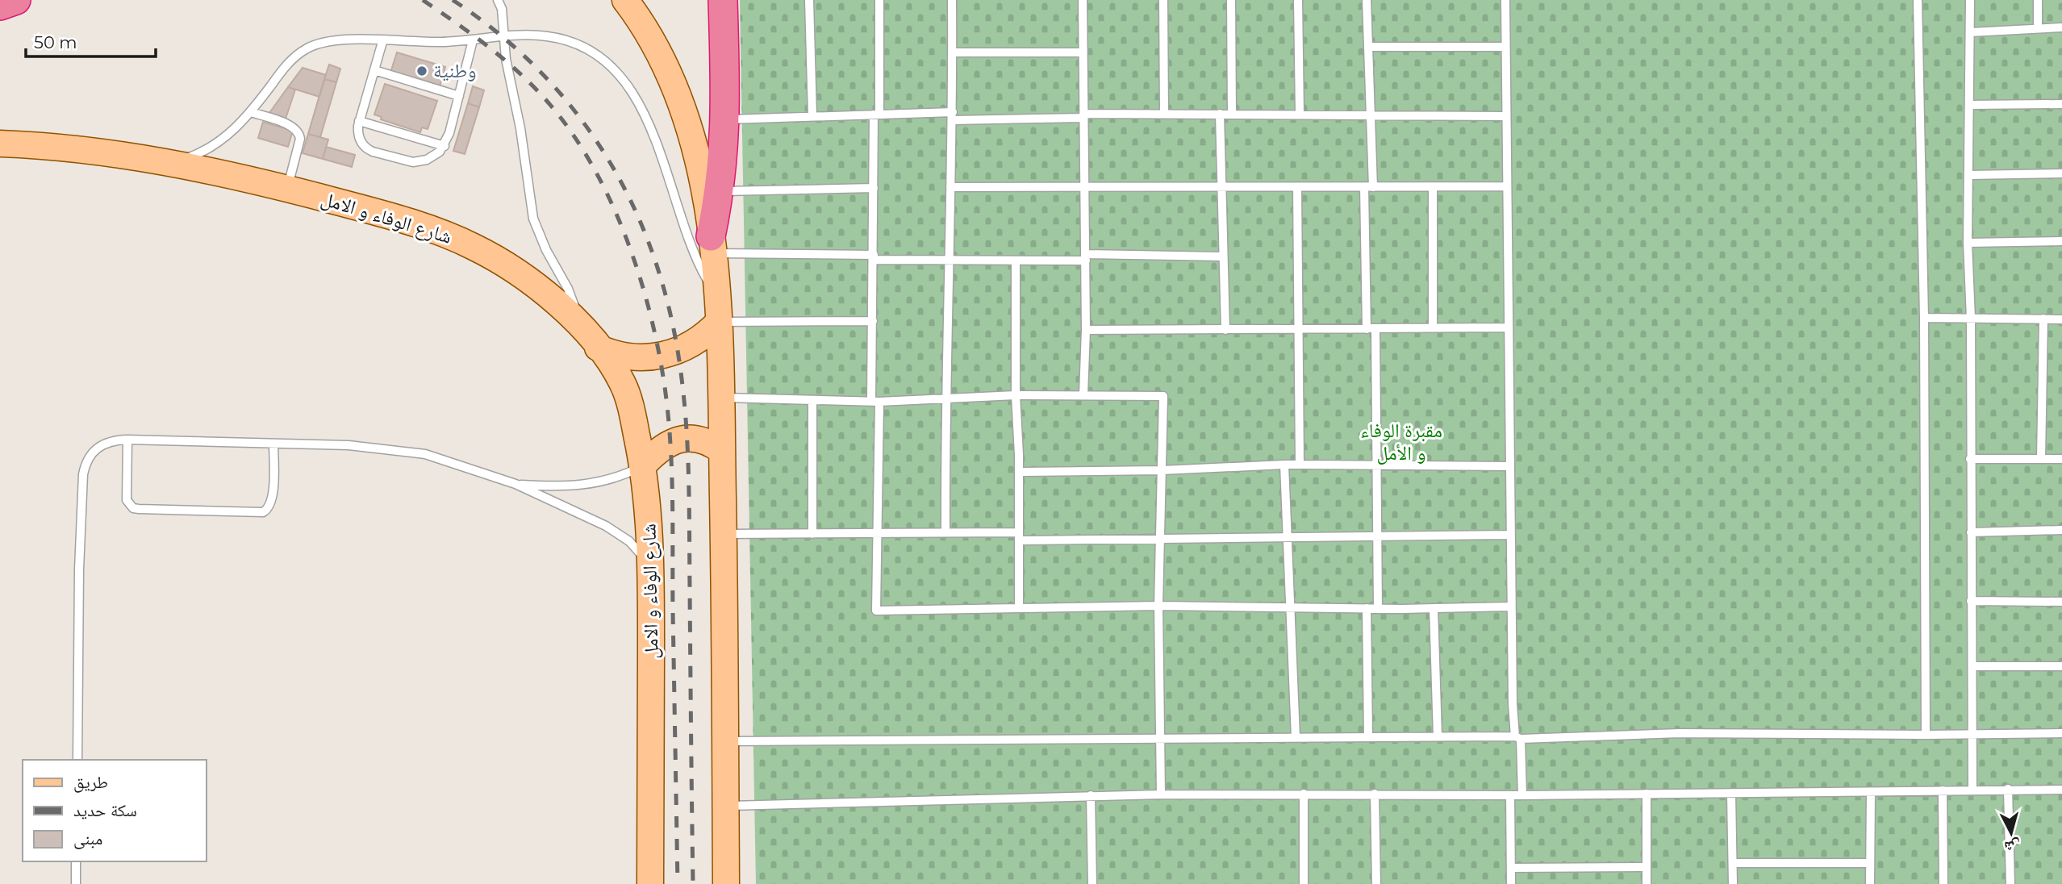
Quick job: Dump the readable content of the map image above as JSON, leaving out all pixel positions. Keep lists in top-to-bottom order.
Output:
{
  "streets": {
    "main road": ["شارع الوفاء و الامل"]
  },
  "parks": ["مقبرة الوفاء و الأمل"],
  "places": ["وطنية"],
  "legend": ["طريق", "سكة حديد", "مبنى"],
  "scale_bar": "50 m",
  "north": "bottom"
}
